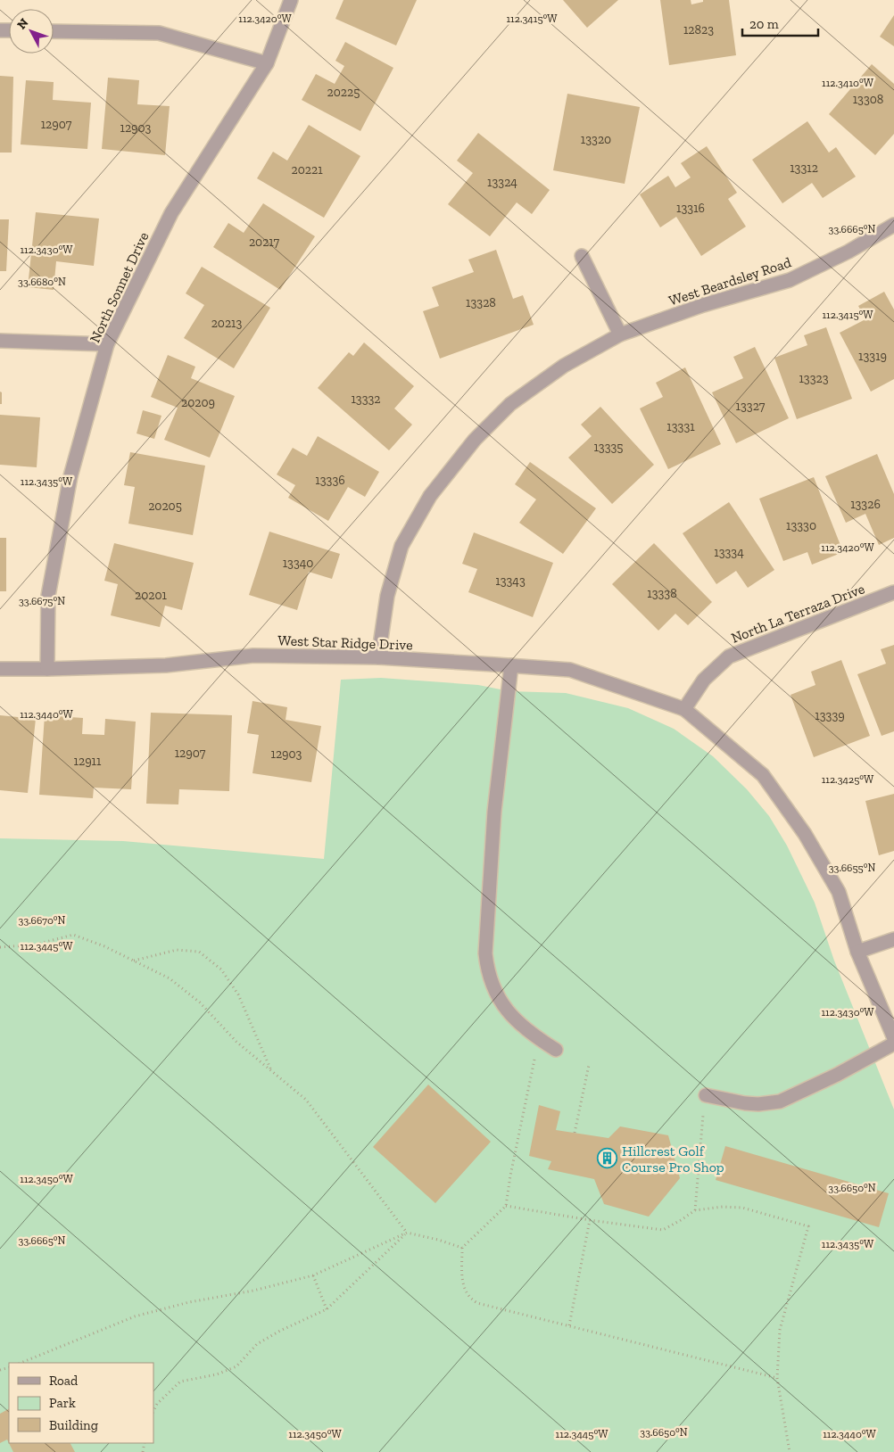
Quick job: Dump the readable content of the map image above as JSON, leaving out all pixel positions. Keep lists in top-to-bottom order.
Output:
{
  "streets": {
    "street": [
      "West Beardsley Road",
      "North Sonnet Drive",
      "North La Terraza Drive",
      "West Star Ridge Drive"
    ]
  },
  "crossings": [
    ["West Beardsley Road", "West Star Ridge Drive"],
    ["North Sonnet Drive", "West Star Ridge Drive"],
    ["North La Terraza Drive", "West Star Ridge Drive"]
  ],
  "places": {
    "building": ["Hillcrest Golf Course Pro Shop"]
  },
  "house_numbers": [
    "12823",
    "20225",
    "13308",
    "12907",
    "12903",
    "13320",
    "13312",
    "20221",
    "13324",
    "13316",
    "20217",
    "13328",
    "20213",
    "13319",
    "13323",
    "13332",
    "20209",
    "13327",
    "13331",
    "13335",
    "13336",
    "13326",
    "20205",
    "13330",
    "13334",
    "13340",
    "13343",
    "13338",
    "20201",
    "13339",
    "12907",
    "12903",
    "12911"
  ],
  "legend": ["Road", "Park", "Building"],
  "scale_bar": "20 m",
  "north": "top left",
  "coordinates": [
    "112.3420°W",
    "112.3415°W",
    "112.3410°W",
    "33.6665°N",
    "112.3430°W",
    "33.6680°N",
    "112.3435°W",
    "33.6675°N",
    "112.3440°W",
    "112.3425°W",
    "33.6655°N",
    "33.6670°N",
    "112.3445°W",
    "112.3450°W",
    "33.6650°N"
  ]
}
